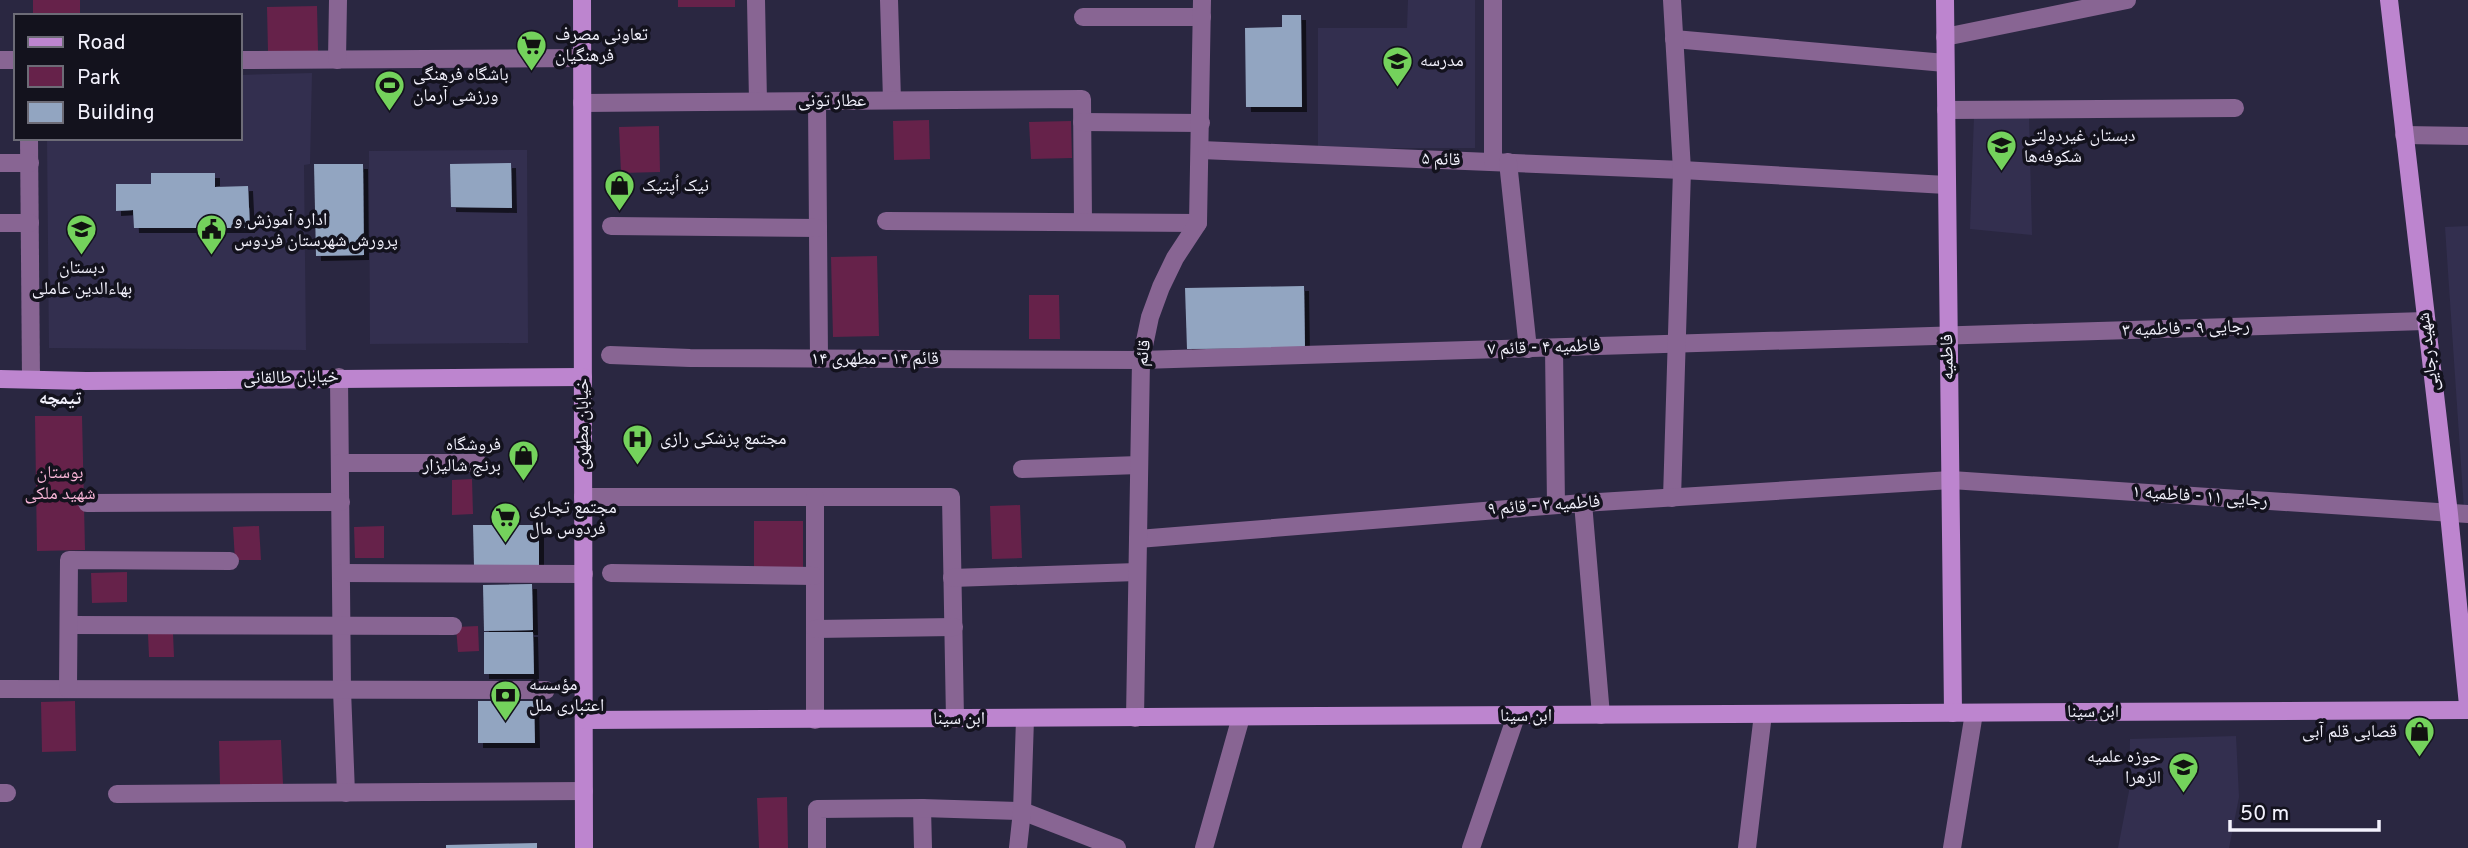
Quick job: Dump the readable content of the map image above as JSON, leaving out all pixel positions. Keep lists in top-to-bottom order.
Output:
{
  "streets": {
    "street": [
      "عطار تونی",
      "قائم ۵",
      "رجایی ۹ - فاطمیه ۳",
      "فاطمیه ۴ - قائم ۷",
      "شهید رجایی",
      "قائم",
      "فاطمیه",
      "قائم ۱۴ - مطهری ۱۴",
      "خیابان طالقانی",
      "خیابان مطهری",
      "رجایی ۱۱ - فاطمیه ۱",
      "فاطمیه ۲ - قائم ۹",
      "ابن سینا"
    ]
  },
  "crossings": [
    ["عطار تونی", "خیابان مطهری"],
    ["قائم ۵", "فاطمیه"],
    ["رجایی ۹ - فاطمیه ۳", "فاطمیه ۴ - قائم ۷"],
    ["رجایی ۹ - فاطمیه ۳", "شهید رجایی"],
    ["رجایی ۹ - فاطمیه ۳", "فاطمیه"],
    ["فاطمیه ۴ - قائم ۷", "قائم"],
    ["فاطمیه ۴ - قائم ۷", "فاطمیه"],
    ["فاطمیه ۴ - قائم ۷", "قائم ۱۴ - مطهری ۱۴"],
    ["شهید رجایی", "رجایی ۱۱ - فاطمیه ۱"],
    ["شهید رجایی", "ابن سینا"],
    ["قائم", "قائم ۱۴ - مطهری ۱۴"],
    ["قائم", "فاطمیه ۲ - قائم ۹"],
    ["قائم", "ابن سینا"],
    ["فاطمیه", "رجایی ۱۱ - فاطمیه ۱"],
    ["فاطمیه", "فاطمیه ۲ - قائم ۹"],
    ["فاطمیه", "ابن سینا"],
    ["خیابان طالقانی", "خیابان مطهری"],
    ["خیابان مطهری", "ابن سینا"],
    ["رجایی ۱۱ - فاطمیه ۱", "فاطمیه ۲ - قائم ۹"]
  ],
  "districts": ["تیمچه"],
  "parks": ["بوستان شهید ملکی"],
  "places": {
    "supermarket": ["تعاونی مصرف فرهنگیان", "مجتمع تجاری فردوس مال"],
    "school or university": [
      "مدرسه",
      "دبستان غیردولتی شکوفه‌ها",
      "دبستان بهاءالدین عاملی",
      "حوزه علمیه الزهرا"
    ],
    "sports": ["باشگاه فرهنگی ورزشی آرمان"],
    "shop": ["نیک اُپتیک", "فروشگاه برنج شالیزار", "قصابی قلم آبی"],
    "public building": ["اداره آموزش و پرورش شهرستان فردوس"],
    "hospital": ["مجتمع پزشکی رازی"],
    "bank": ["مؤسسه اعتباری ملل"]
  },
  "legend": ["Road", "Park", "Building"],
  "scale_bar": "50 m"
}
